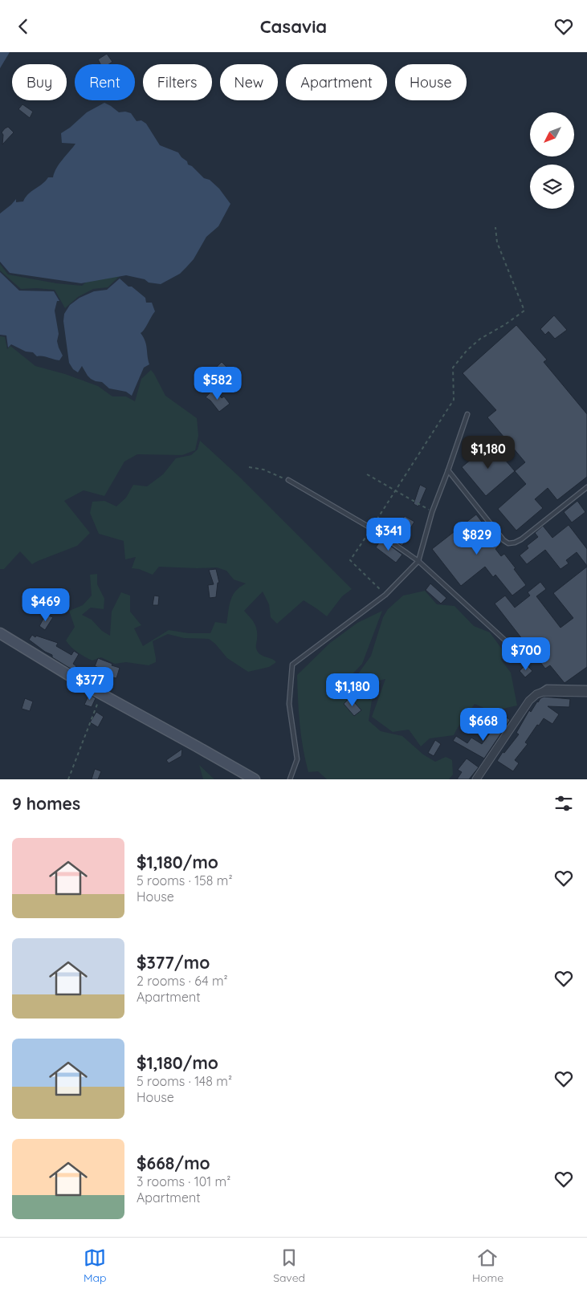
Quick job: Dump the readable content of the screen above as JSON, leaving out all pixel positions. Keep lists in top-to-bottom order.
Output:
{
  "north": "bottom left",
  "page": {
    "header": "Casavia",
    "chip": [
      "Buy",
      "Rent",
      "Filters",
      "New",
      "Apartment",
      "House"
    ],
    "price": [
      "$582",
      "$1,180",
      "$341",
      "$829",
      "$469",
      "$700",
      "$377",
      "$1,180",
      "$668"
    ],
    "heading": "9 homes",
    "list": [
      {
        "name": "$1,180/mo",
        "note": "5 rooms · 158 m² · House"
      },
      {
        "name": "$377/mo",
        "note": "2 rooms · 64 m² · Apartment"
      },
      {
        "name": "$1,180/mo",
        "note": "5 rooms · 148 m² · House"
      },
      {
        "name": "$668/mo",
        "note": "3 rooms · 101 m² · Apartment"
      }
    ],
    "tabs": ["Map", "Saved", "Home"]
  }
}
